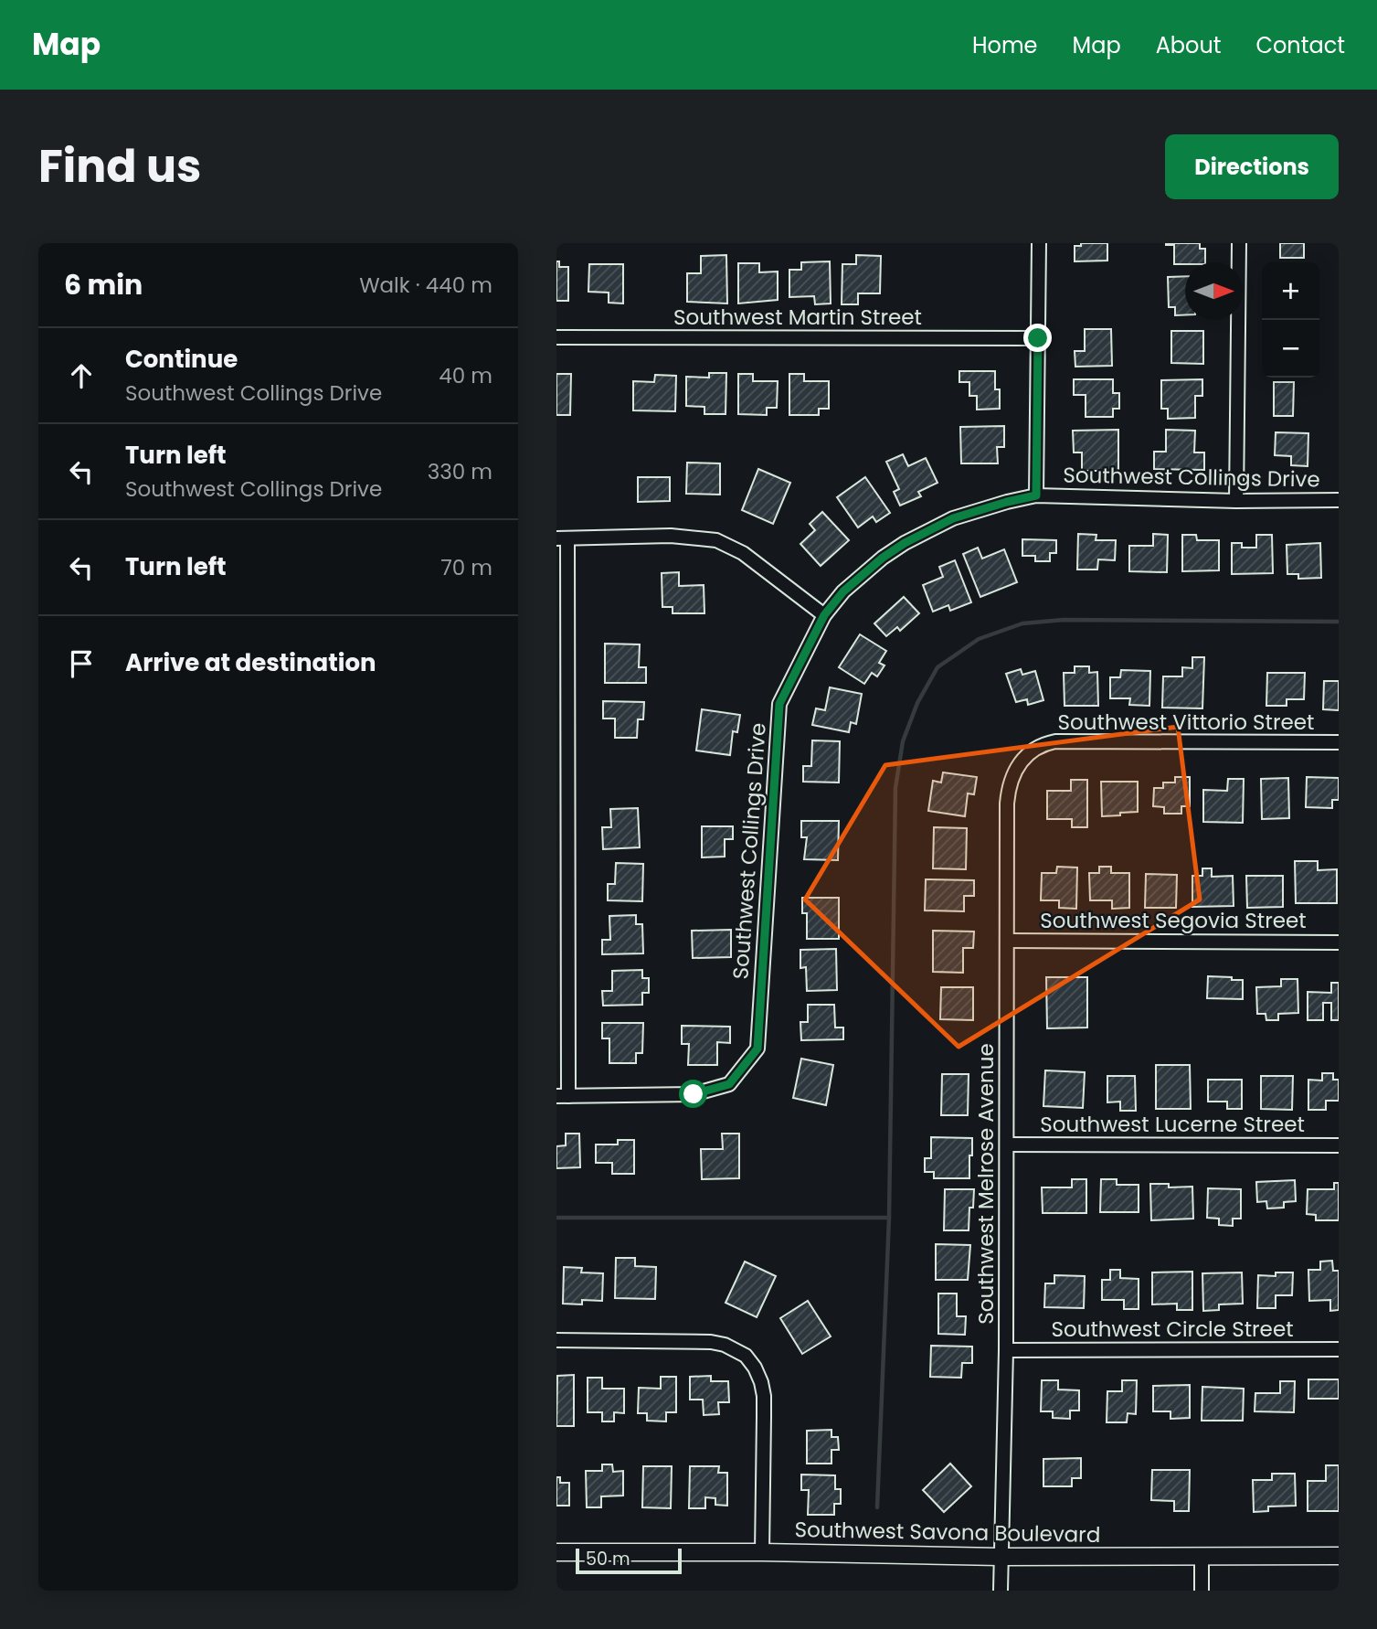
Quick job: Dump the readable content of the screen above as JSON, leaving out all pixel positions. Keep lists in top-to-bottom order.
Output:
{
  "streets": {
    "street": [
      "Southwest Martin Street",
      "Southwest Collings Drive",
      "Southwest Vittorio Street",
      "Southwest Segovia Street",
      "Southwest Lucerne Street",
      "Southwest Melrose Avenue",
      "Southwest Circle Street",
      "Southwest Savona Boulevard"
    ]
  },
  "crossings": [
    ["Southwest Vittorio Street", "Southwest Melrose Avenue"],
    ["Southwest Segovia Street", "Southwest Melrose Avenue"],
    ["Southwest Lucerne Street", "Southwest Melrose Avenue"],
    ["Southwest Melrose Avenue", "Southwest Circle Street"],
    ["Southwest Melrose Avenue", "Southwest Savona Boulevard"]
  ],
  "scale_bar": "50 m",
  "north": "right",
  "page": {
    "header": "Map",
    "nav": [
      "Home",
      "Map",
      "About",
      "Contact"
    ],
    "title": "Find us",
    "buttons": "Directions",
    "heading": ["6 min", "Walk · 440 m"],
    "map_buttons": ["+", "−"],
    "list": [
      ["Continue", "Southwest Collings Drive", "40 m"],
      ["Turn left", "Southwest Collings Drive", "330 m"],
      ["Turn left", "70 m"],
      "Arrive at destination"
    ],
    "scale": "50 m"
  }
}
